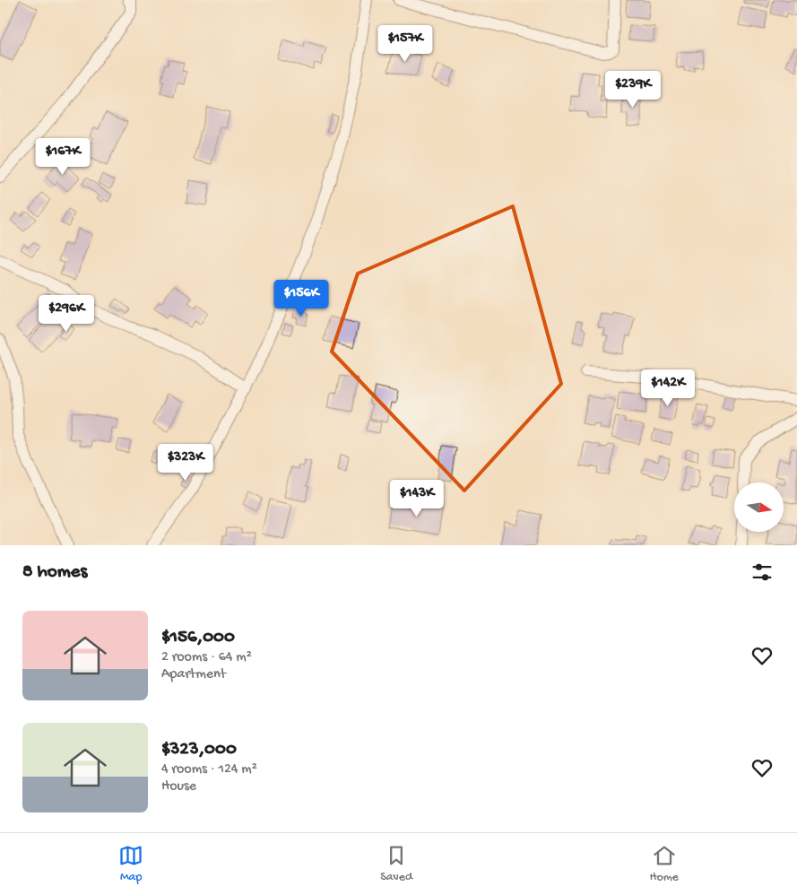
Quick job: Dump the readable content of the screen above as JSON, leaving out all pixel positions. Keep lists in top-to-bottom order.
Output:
{
  "north": "right",
  "page": {
    "price": [
      "$157K",
      "$239K",
      "$167K",
      "$156K",
      "$296K",
      "$142K",
      "$323K",
      "$143K"
    ],
    "heading": "8 homes",
    "list": [
      {
        "name": "$156,000",
        "note": "2 rooms · 64 m² · Apartment"
      },
      {
        "name": "$323,000",
        "note": "4 rooms · 124 m² · House"
      }
    ],
    "tabs": ["Map", "Saved", "Home"]
  }
}
